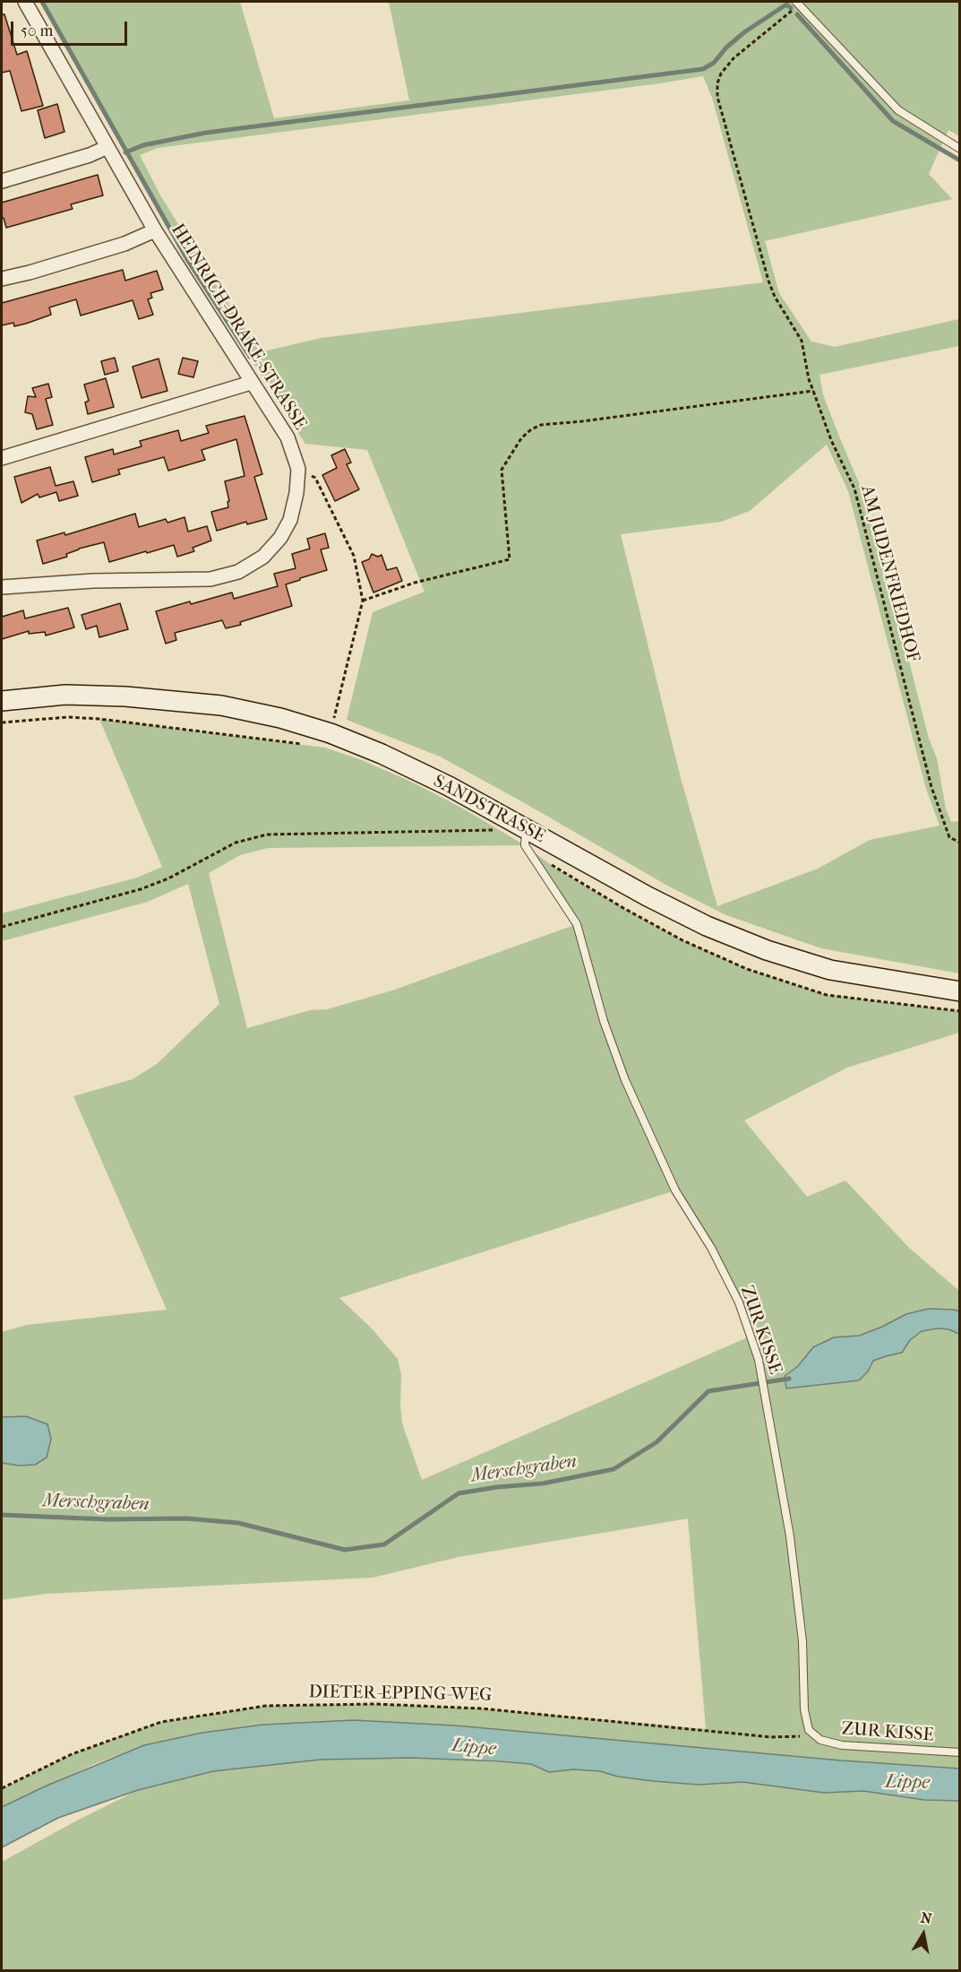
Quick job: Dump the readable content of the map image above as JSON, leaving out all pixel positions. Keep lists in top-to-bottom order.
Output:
{
  "streets": {
    "main road": ["SANDSTRASSE"],
    "street": ["HEINRICH-DRAKE-STRASSE"],
    "lane": ["ZUR KISSE"],
    "path": ["AM JUDENFRIEDHOF", "DIETER-EPPING-WEG"]
  },
  "crossings": [
    ["SANDSTRASSE", "ZUR KISSE"],
    ["ZUR KISSE", "DIETER-EPPING-WEG"]
  ],
  "water": ["Merschgraben", "Lippe"],
  "scale_bar": "50 m",
  "north": "top"
}
